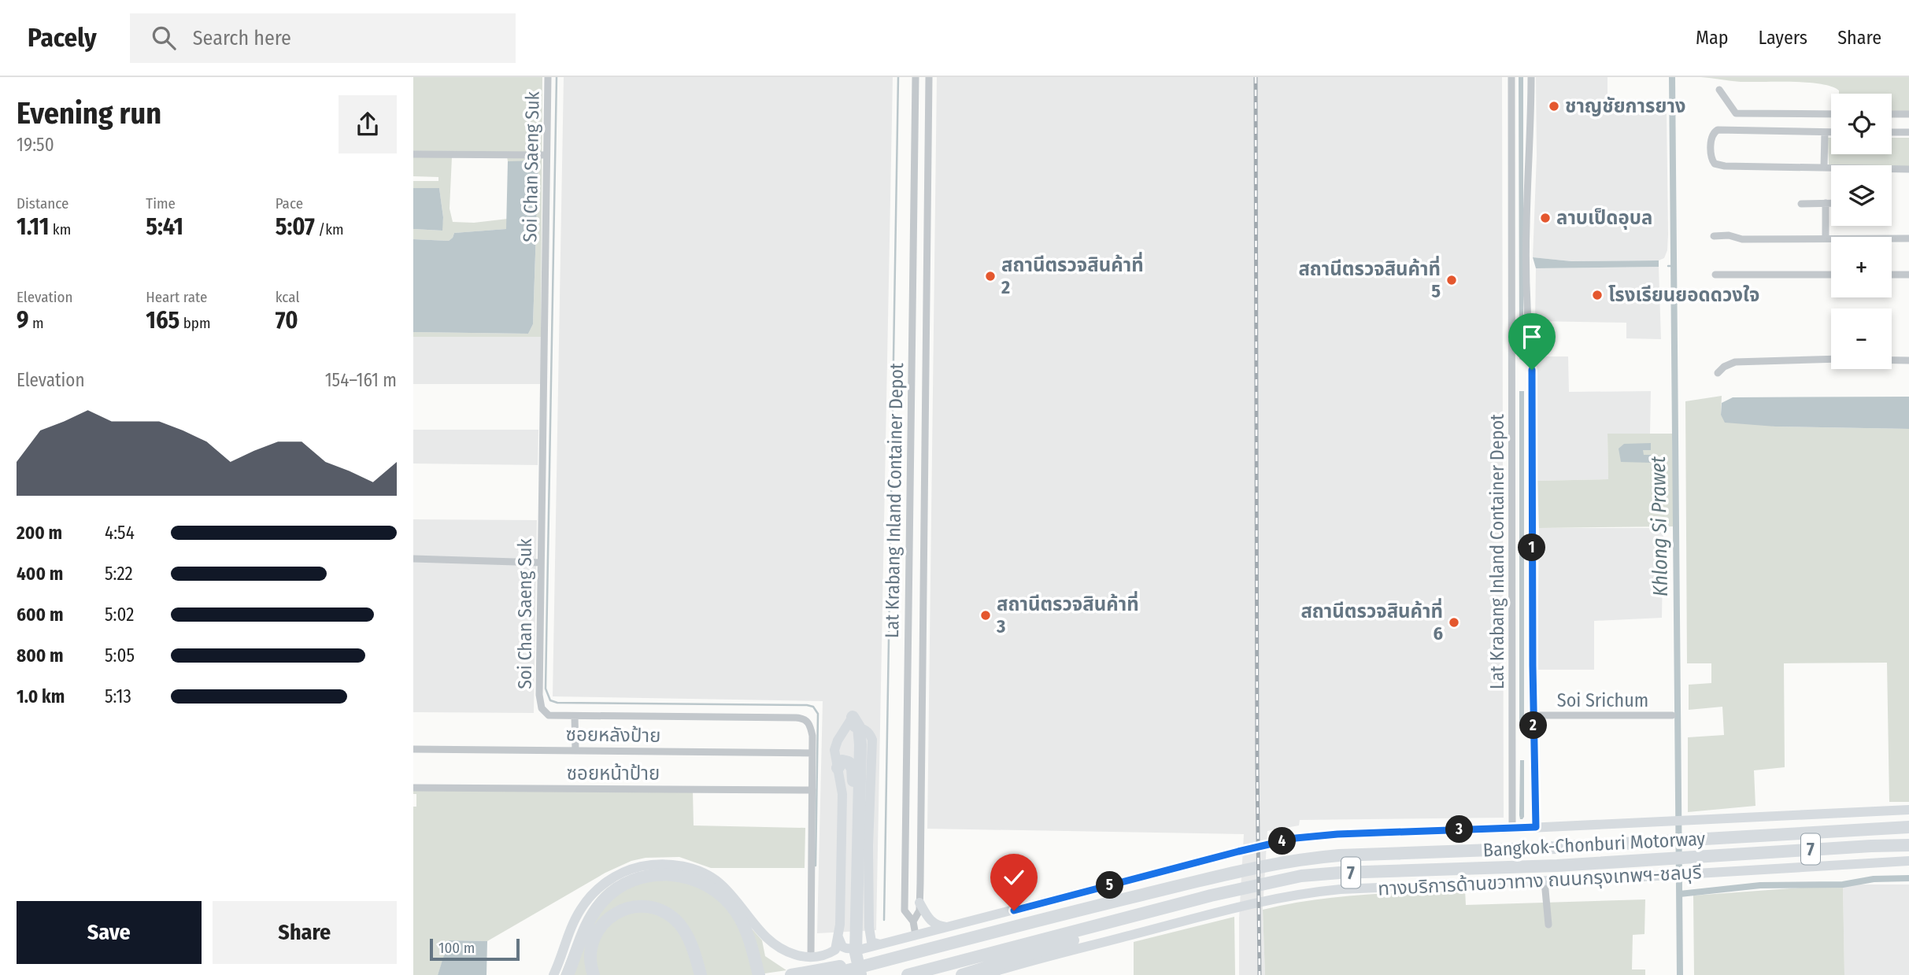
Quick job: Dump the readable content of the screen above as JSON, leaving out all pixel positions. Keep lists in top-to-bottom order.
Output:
{
  "streets": {
    "highway": ["Bangkok-Chonburi Motorway", "7"],
    "main road": ["ทางบริการด้านขวาทาง ถนนกรุงเทพฯ-ชลบุรี"],
    "street": [
      "Soi Chan Saeng Suk",
      "Lat Krabang Inland Container Depot",
      "Soi Srichum",
      "ซอยหลังป้าย",
      "ซอยหน้าป้าย"
    ]
  },
  "crossings": [
    ["Soi Chan Saeng Suk", "ซอยหลังป้าย"],
    ["Soi Chan Saeng Suk", "ซอยหน้าป้าย"],
    ["Lat Krabang Inland Container Depot", "Soi Srichum"]
  ],
  "water": ["Khlong Si Prawet"],
  "places": [
    "ชาญชัยการยาง",
    "ลาบเป็ดอุบล",
    "สถานีตรวจสินค้าที่ 2",
    "สถานีตรวจสินค้าที่ 5",
    "โรงเรียนยอดดวงใจ",
    "สถานีตรวจสินค้าที่ 3",
    "สถานีตรวจสินค้าที่ 6"
  ],
  "scale_bar": "100 m",
  "page": {
    "header": "Pacely",
    "search": "Search here",
    "nav": ["Map", "Layers", "Share"],
    "heading": ["Evening run", "19:50"],
    "map_buttons": ["+", "−"],
    "stats": [
      ["Distance", "1.11 km"],
      ["Time", "5:41"],
      ["Pace", "5:07 /km"],
      ["Elevation", "9 m"],
      ["Heart rate", "165 bpm"],
      ["kcal", "70"]
    ],
    "chart": ["Elevation", "154–161 m"],
    "list": [
      {
        "name": "200 m",
        "note": "4:54"
      },
      {
        "name": "400 m",
        "note": "5:22"
      },
      {
        "name": "600 m",
        "note": "5:02"
      },
      {
        "name": "800 m",
        "note": "5:05"
      },
      {
        "name": "1.0 km",
        "note": "5:13"
      }
    ],
    "pins": [
      "1",
      "2",
      "3",
      "4",
      "5"
    ],
    "buttons": ["Save", "Share"],
    "scale": "100 m"
  }
}
